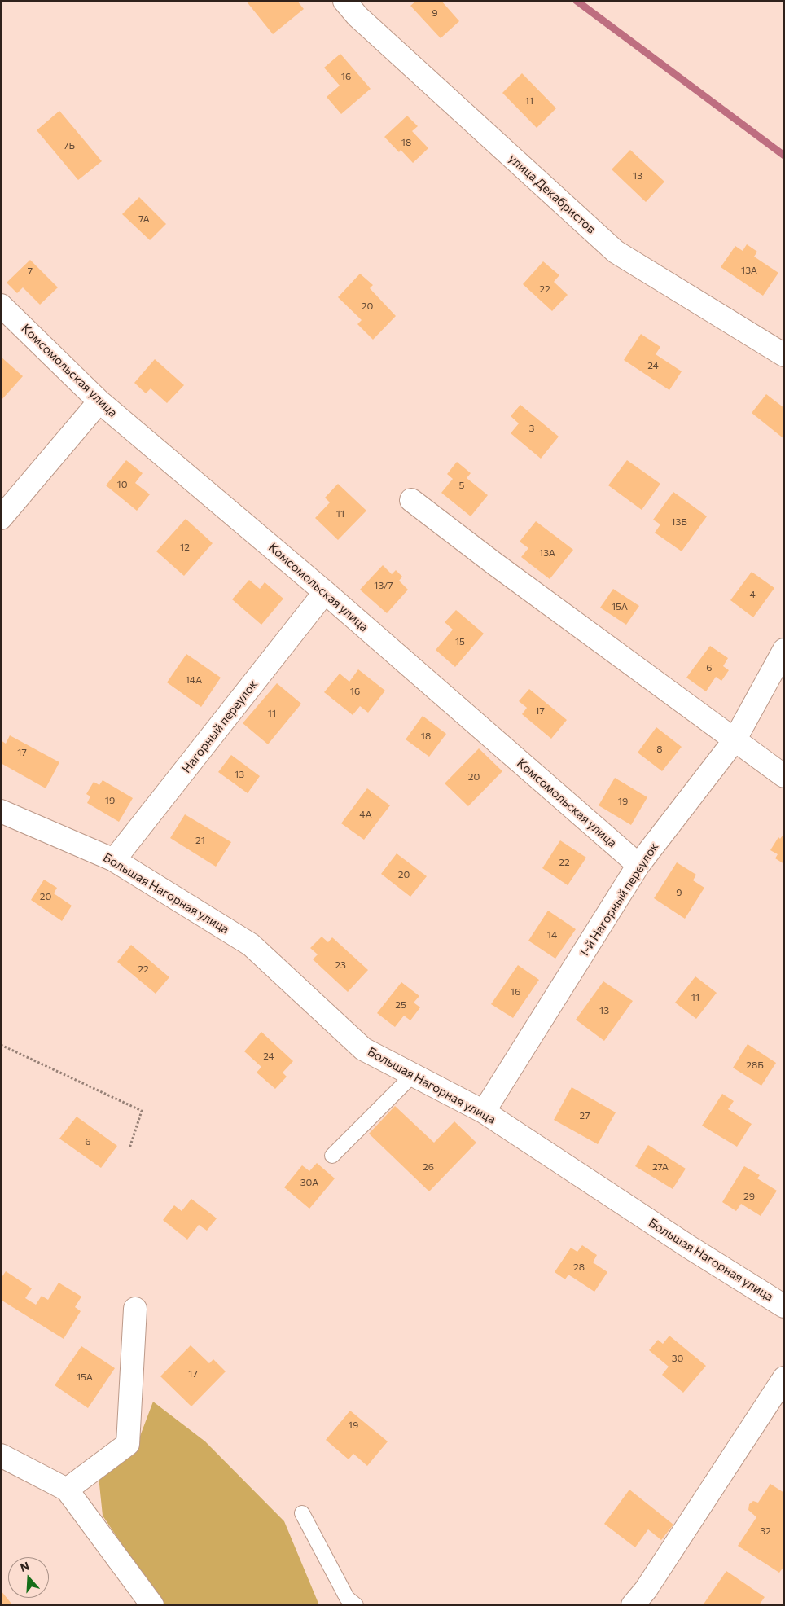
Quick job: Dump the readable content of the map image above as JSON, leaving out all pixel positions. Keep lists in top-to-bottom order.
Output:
{
  "streets": {
    "street": [
      "улица Декабристов",
      "Комсомольская улица",
      "Нагорный переулок",
      "Большая Нагорная улица",
      "1-й Нагорный переулок"
    ]
  },
  "crossings": [
    ["Комсомольская улица", "Нагорный переулок"],
    ["Комсомольская улица", "1-й Нагорный переулок"],
    ["Нагорный переулок", "Большая Нагорная улица"],
    ["Большая Нагорная улица", "1-й Нагорный переулок"]
  ],
  "house_numbers": [
    "9",
    "16",
    "11",
    "18",
    "7Б",
    "13",
    "7А",
    "13А",
    "7",
    "22",
    "20",
    "24",
    "3",
    "10",
    "5",
    "11",
    "13Б",
    "12",
    "13А",
    "13/7",
    "4",
    "15А",
    "15",
    "6",
    "14А",
    "16",
    "17",
    "11",
    "18",
    "8",
    "17",
    "13",
    "20",
    "19",
    "19",
    "4А",
    "21",
    "22",
    "20",
    "9",
    "20",
    "14",
    "23",
    "22",
    "16",
    "11",
    "25",
    "13",
    "24",
    "28Б",
    "27",
    "6",
    "26",
    "27А",
    "30А",
    "29",
    "28",
    "30",
    "17",
    "15А",
    "19",
    "32"
  ],
  "north": "top"
}
